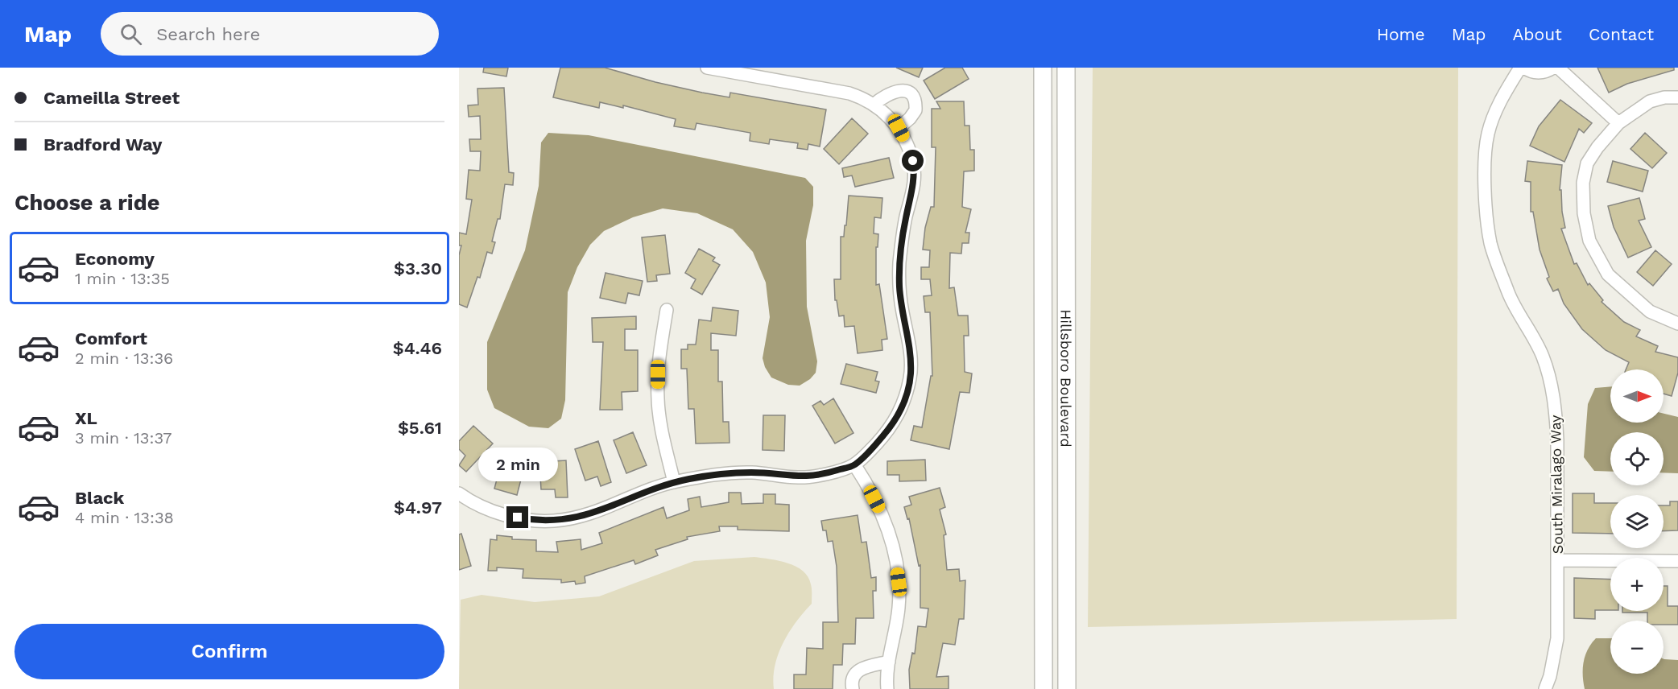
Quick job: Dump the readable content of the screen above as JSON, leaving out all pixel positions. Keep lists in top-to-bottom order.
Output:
{
  "streets": {
    "street": ["Hillsboro Boulevard", "South Miralago Way"]
  },
  "north": "right",
  "page": {
    "header": "Map",
    "search": "Search here",
    "nav": [
      "Home",
      "Map",
      "About",
      "Contact"
    ],
    "banner": ["Cameilla Street", "Bradford Way"],
    "heading": "Choose a ride",
    "list": [
      {
        "name": "Economy",
        "note": "1 min · 13:35",
        "value": "$3.30"
      },
      {
        "name": "Comfort",
        "note": "2 min · 13:36",
        "value": "$4.46"
      },
      {
        "name": "XL",
        "note": "3 min · 13:37",
        "value": "$5.61"
      },
      {
        "name": "Black",
        "note": "4 min · 13:38",
        "value": "$4.97"
      }
    ],
    "map_buttons": ["+", "−"],
    "bubble": "2 min",
    "buttons": "Confirm"
  }
}
